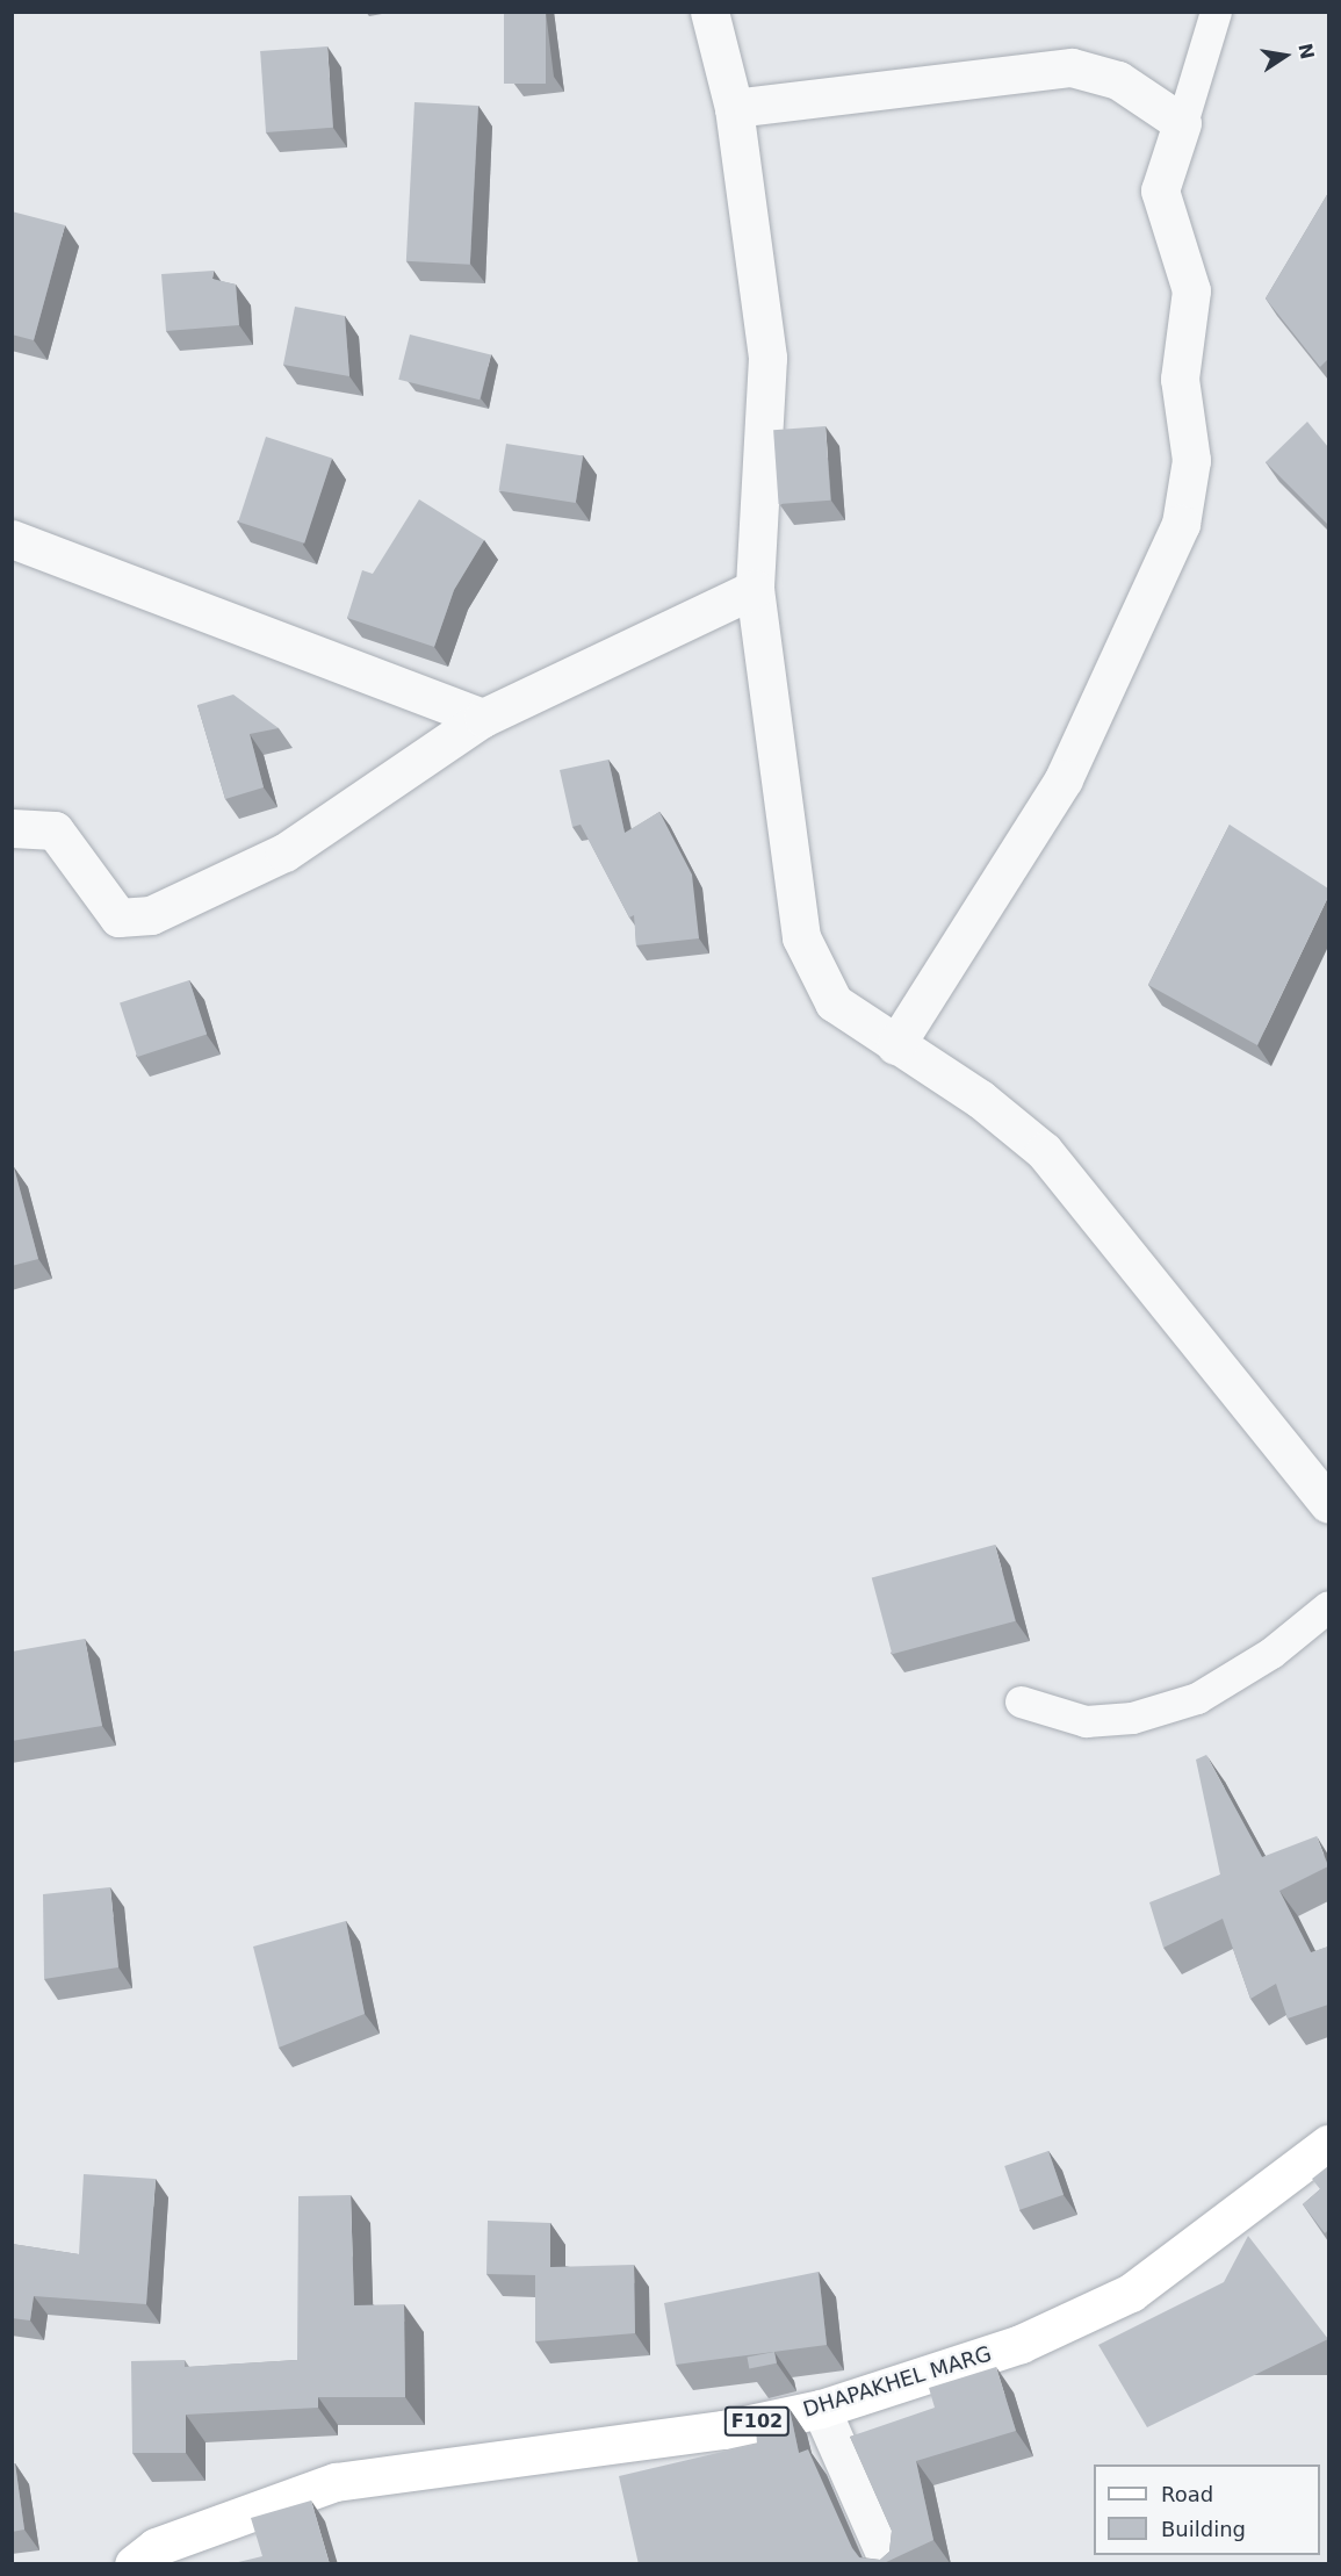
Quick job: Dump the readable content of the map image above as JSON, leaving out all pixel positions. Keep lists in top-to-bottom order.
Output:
{
  "streets": {
    "main road": ["DHAPAKHEL MARG", "F102"]
  },
  "legend": ["Road", "Building"],
  "north": "right"
}
